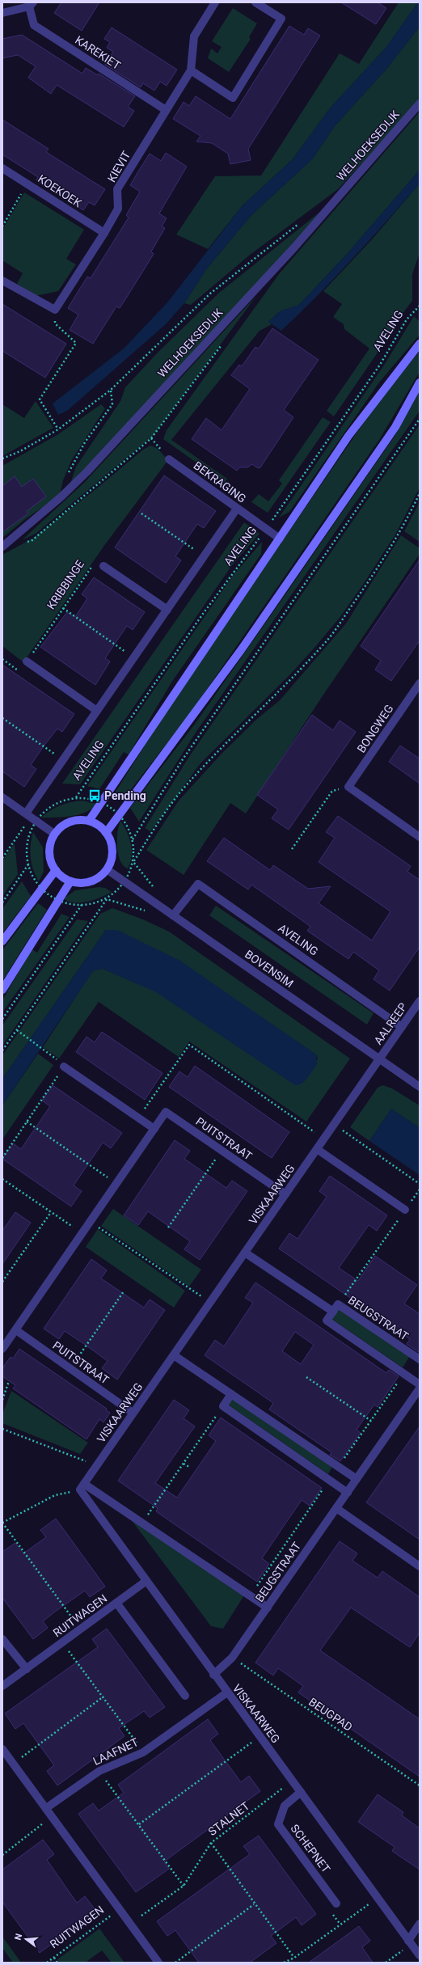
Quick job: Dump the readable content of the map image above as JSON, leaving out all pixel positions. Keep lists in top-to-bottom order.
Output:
{
  "streets": {
    "street": [
      "KAREKIET",
      "WELHOEKSEDIJK",
      "KIEVIT",
      "KOEKOEK",
      "AVELING",
      "BEKRAGING",
      "KRIBBINGE",
      "BONGWEG",
      "BOVENSIM",
      "AALREEP",
      "PUITSTRAAT",
      "VISKAARWEG",
      "BEUGSTRAAT",
      "RUITWAGEN",
      "LAAFNET",
      "SCHEPNET"
    ],
    "path": ["BEUGPAD", "STALNET"]
  },
  "crossings": [
    ["KAREKIET", "KIEVIT"],
    ["KIEVIT", "KOEKOEK"],
    ["AVELING", "BEKRAGING"],
    ["AVELING", "BOVENSIM"],
    ["AVELING", "AALREEP"],
    ["BOVENSIM", "AALREEP"],
    ["BOVENSIM", "VISKAARWEG"],
    ["AALREEP", "VISKAARWEG"],
    ["PUITSTRAAT", "VISKAARWEG"],
    ["VISKAARWEG", "BEUGSTRAAT"],
    ["VISKAARWEG", "RUITWAGEN"],
    ["VISKAARWEG", "LAAFNET"],
    ["VISKAARWEG", "STALNET"],
    ["VISKAARWEG", "SCHEPNET"],
    ["BEUGSTRAAT", "BEUGPAD"],
    ["RUITWAGEN", "LAAFNET"]
  ],
  "places": {
    "bus stop": ["Pending"]
  },
  "north": "left"
}
